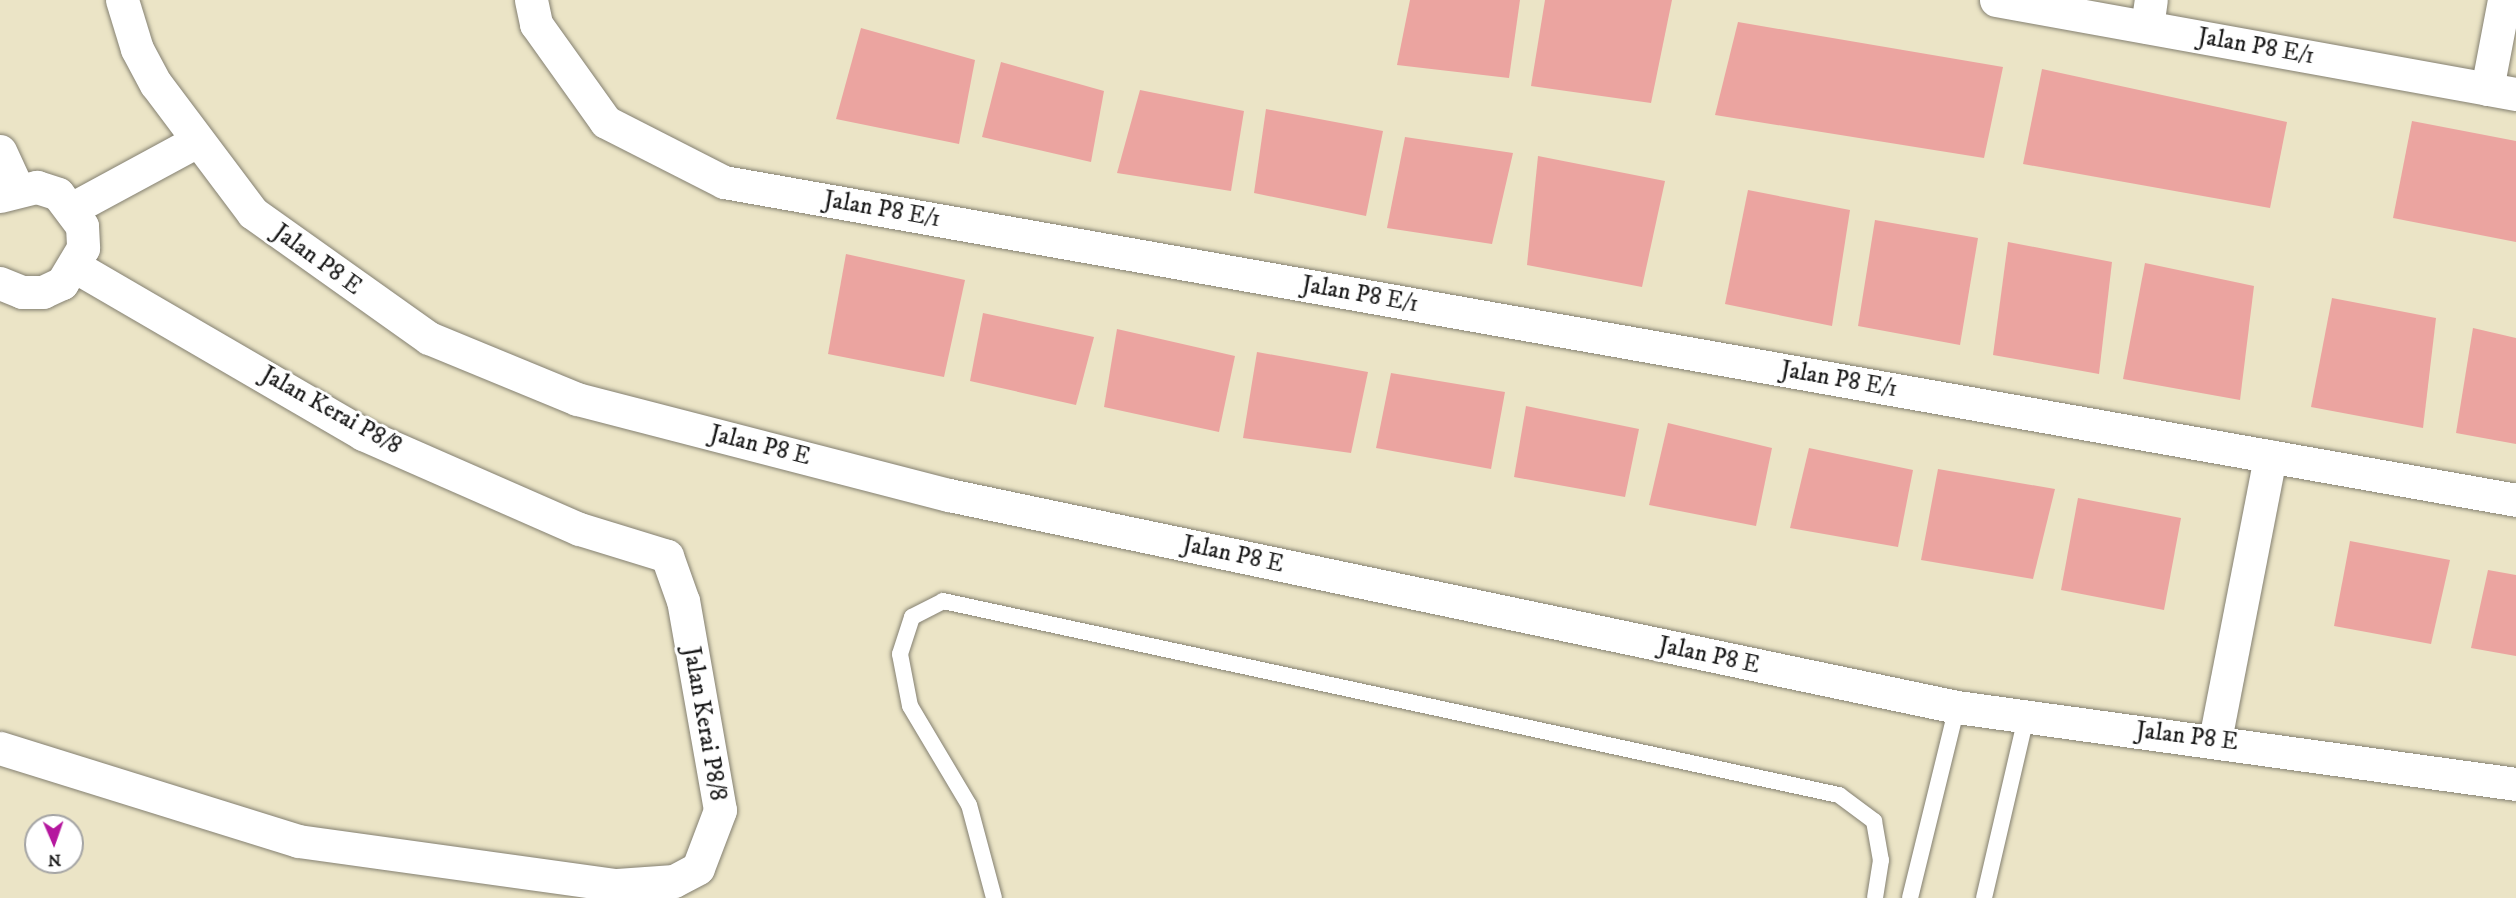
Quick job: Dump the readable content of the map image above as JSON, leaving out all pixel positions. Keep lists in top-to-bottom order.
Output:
{
  "streets": {
    "street": ["Jalan P8 E/1", "Jalan P8 E", "Jalan Kerai P8/8"]
  },
  "north": "bottom"
}
